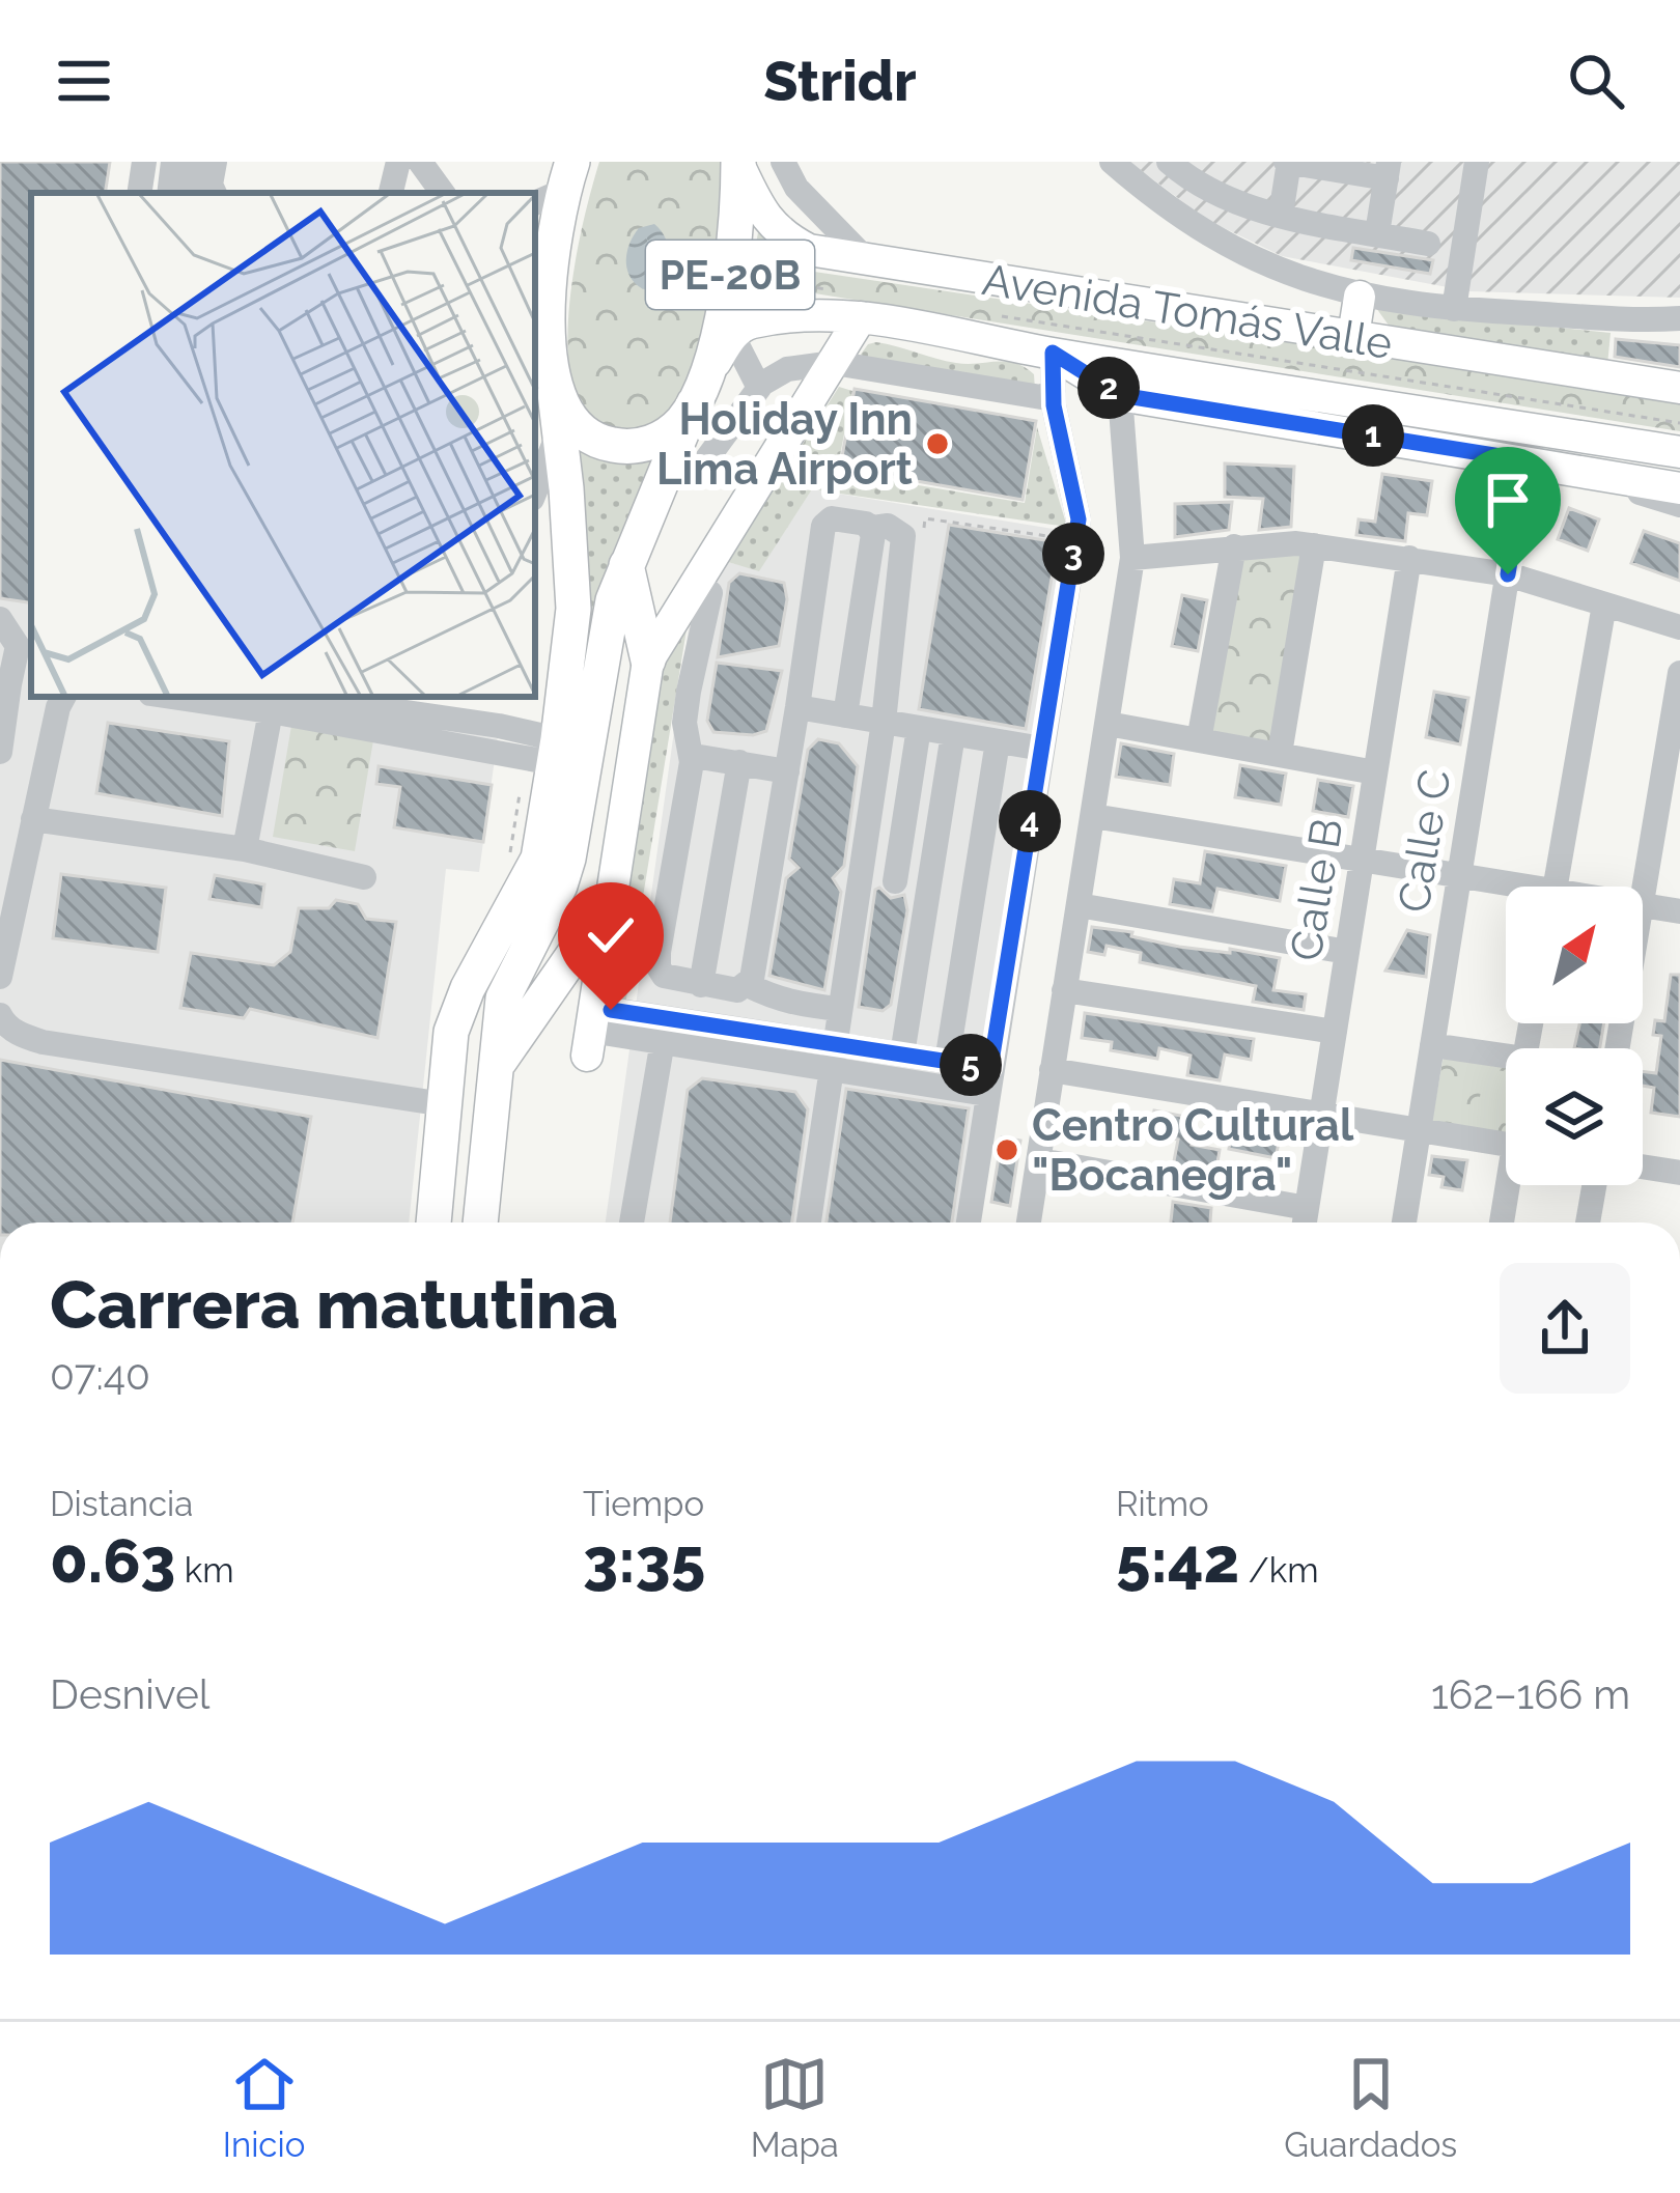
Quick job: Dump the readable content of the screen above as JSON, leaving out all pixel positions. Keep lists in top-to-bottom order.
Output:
{
  "streets": {
    "highway": ["PE-20B"],
    "main road": ["Avenida Tomás Valle"],
    "street": ["Calle C", "Calle B"]
  },
  "crossings": [
    ["PE-20B", "Avenida Tomás Valle"],
    ["Avenida Tomás Valle", "Calle C"]
  ],
  "places": ["Holiday Inn Lima Airport", "Centro Cultural \"Bocanegra\""],
  "north": "top right",
  "page": {
    "header": "Stridr",
    "pins": [
      "2",
      "1",
      "3",
      "4",
      "5"
    ],
    "heading": ["Carrera matutina", "07:40"],
    "stats": [
      ["Distancia", "0.63 km"],
      ["Tiempo", "3:35"],
      ["Ritmo", "5:42 /km"]
    ],
    "chart": ["Desnivel", "162–166 m"],
    "tabs": ["Inicio", "Mapa", "Guardados"]
  }
}
